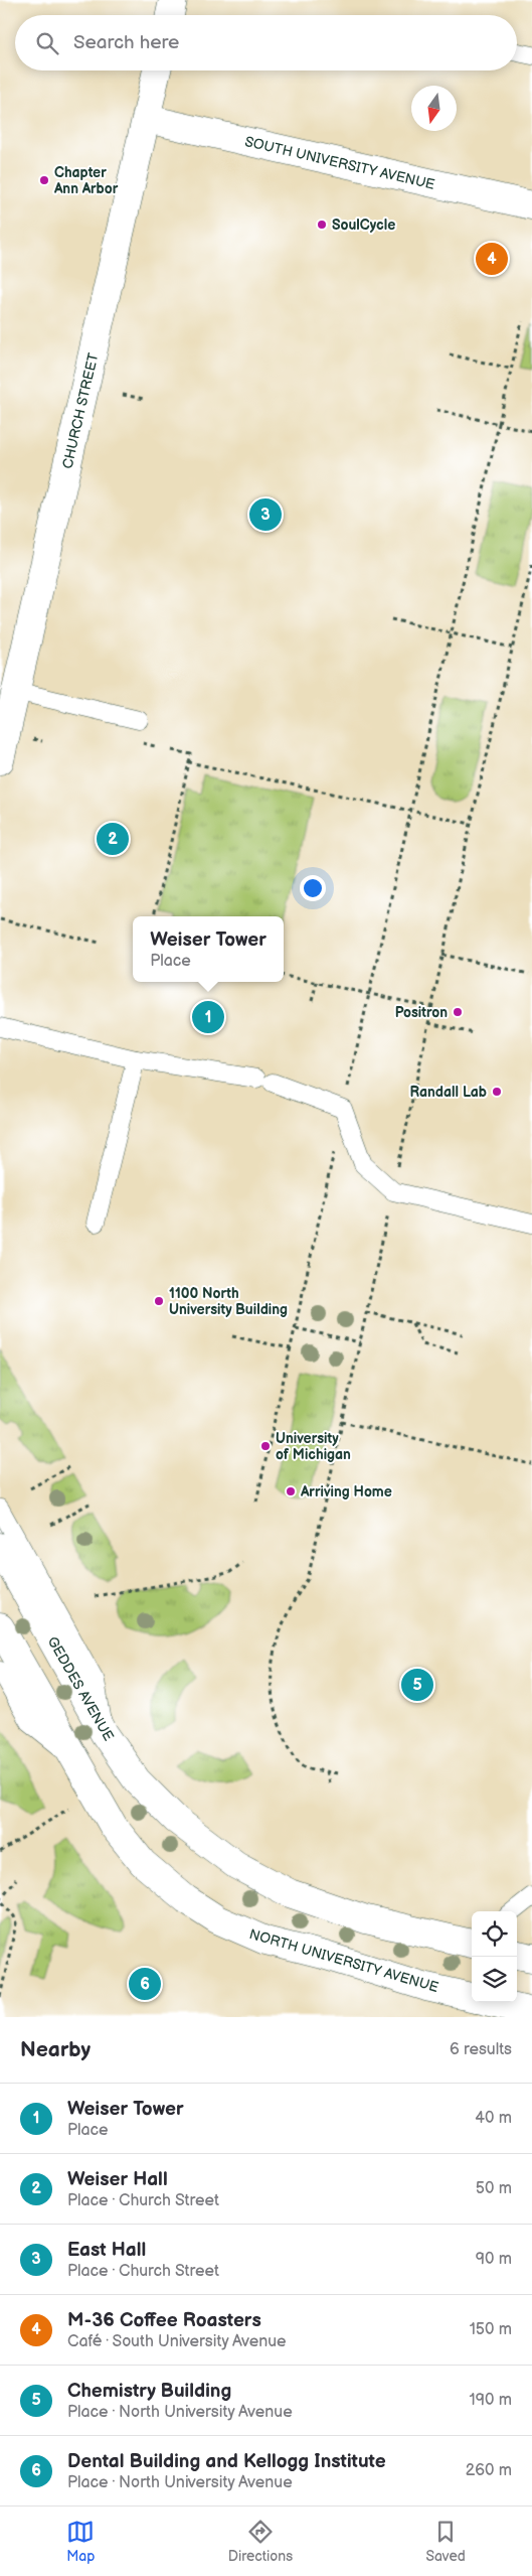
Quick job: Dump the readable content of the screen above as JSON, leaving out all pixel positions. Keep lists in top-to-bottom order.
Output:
{
  "streets": {
    "street": [
      "SOUTH UNIVERSITY AVENUE",
      "CHURCH STREET",
      "GEDDES AVENUE",
      "NORTH UNIVERSITY AVENUE"
    ]
  },
  "crossings": [
    ["SOUTH UNIVERSITY AVENUE", "CHURCH STREET"]
  ],
  "places": [
    "Chapter Ann Arbor",
    "SoulCycle",
    "Positron",
    "Randall Lab",
    "1100 North University Building",
    "University of Michigan",
    "Arriving Home"
  ],
  "north": "bottom",
  "page": {
    "search": "Search here",
    "pins": [
      "4",
      "3",
      "2",
      "1",
      "5",
      "6"
    ],
    "popup": ["Weiser Tower", "Place"],
    "heading": ["Nearby", "6 results"],
    "list": [
      {
        "mark": "1",
        "name": "Weiser Tower",
        "note": "Place",
        "value": "40 m"
      },
      {
        "mark": "2",
        "name": "Weiser Hall",
        "note": "Place · Church Street",
        "value": "50 m"
      },
      {
        "mark": "3",
        "name": "East Hall",
        "note": "Place · Church Street",
        "value": "90 m"
      },
      {
        "mark": "4",
        "name": "M-36 Coffee Roasters",
        "note": "Café · South University Avenue",
        "value": "150 m"
      },
      {
        "mark": "5",
        "name": "Chemistry Building",
        "note": "Place · North University Avenue",
        "value": "190 m"
      },
      {
        "mark": "6",
        "name": "Dental Building and Kellogg Institute",
        "note": "Place · North University Avenue",
        "value": "260 m"
      }
    ],
    "nav": ["Map", "Directions", "Saved"]
  }
}
